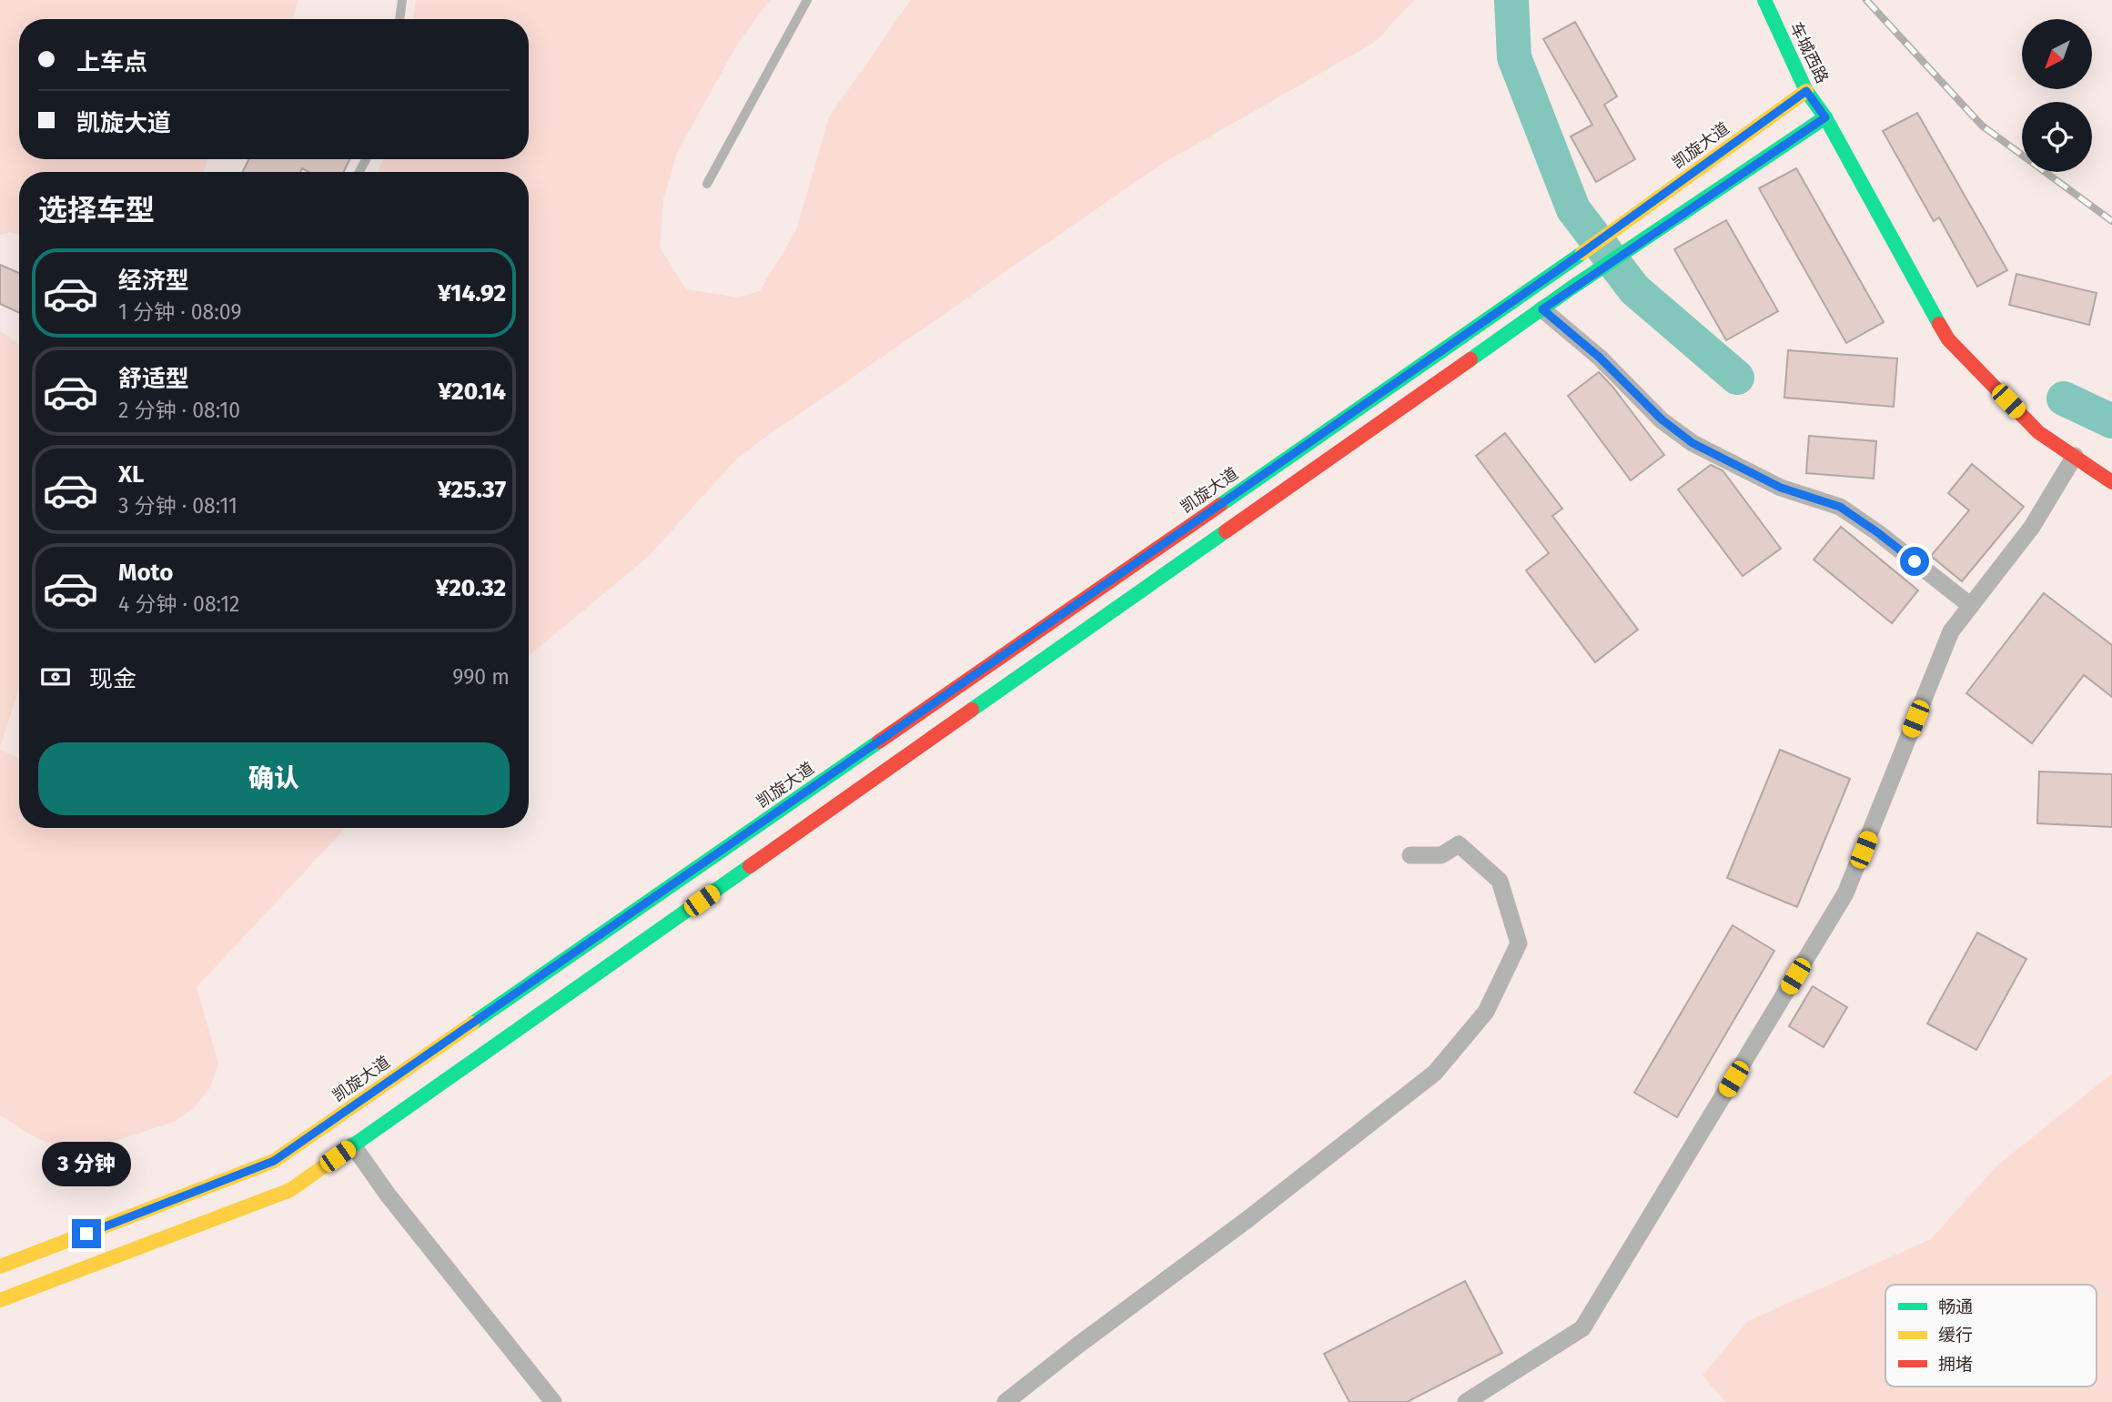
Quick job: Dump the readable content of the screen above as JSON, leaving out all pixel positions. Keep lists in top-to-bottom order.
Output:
{
  "streets": {
    "main road": ["车城西路", "凯旋大道"]
  },
  "crossings": [
    ["车城西路", "凯旋大道"]
  ],
  "legend": ["畅通", "缓行", "拥堵"],
  "north": "bottom left",
  "page": {
    "banner": ["上车点", "凯旋大道"],
    "heading": "选择车型",
    "list": [
      {
        "name": "经济型",
        "note": "1 分钟 · 08:09",
        "value": "¥14.92"
      },
      {
        "name": "舒适型",
        "note": "2 分钟 · 08:10",
        "value": "¥20.14"
      },
      {
        "name": "XL",
        "note": "3 分钟 · 08:11",
        "value": "¥25.37"
      },
      {
        "name": "Moto",
        "note": "4 分钟 · 08:12",
        "value": "¥20.32"
      }
    ],
    "pay": ["现金", "990 m"],
    "buttons": "确认",
    "bubble": "3 分钟"
  }
}
